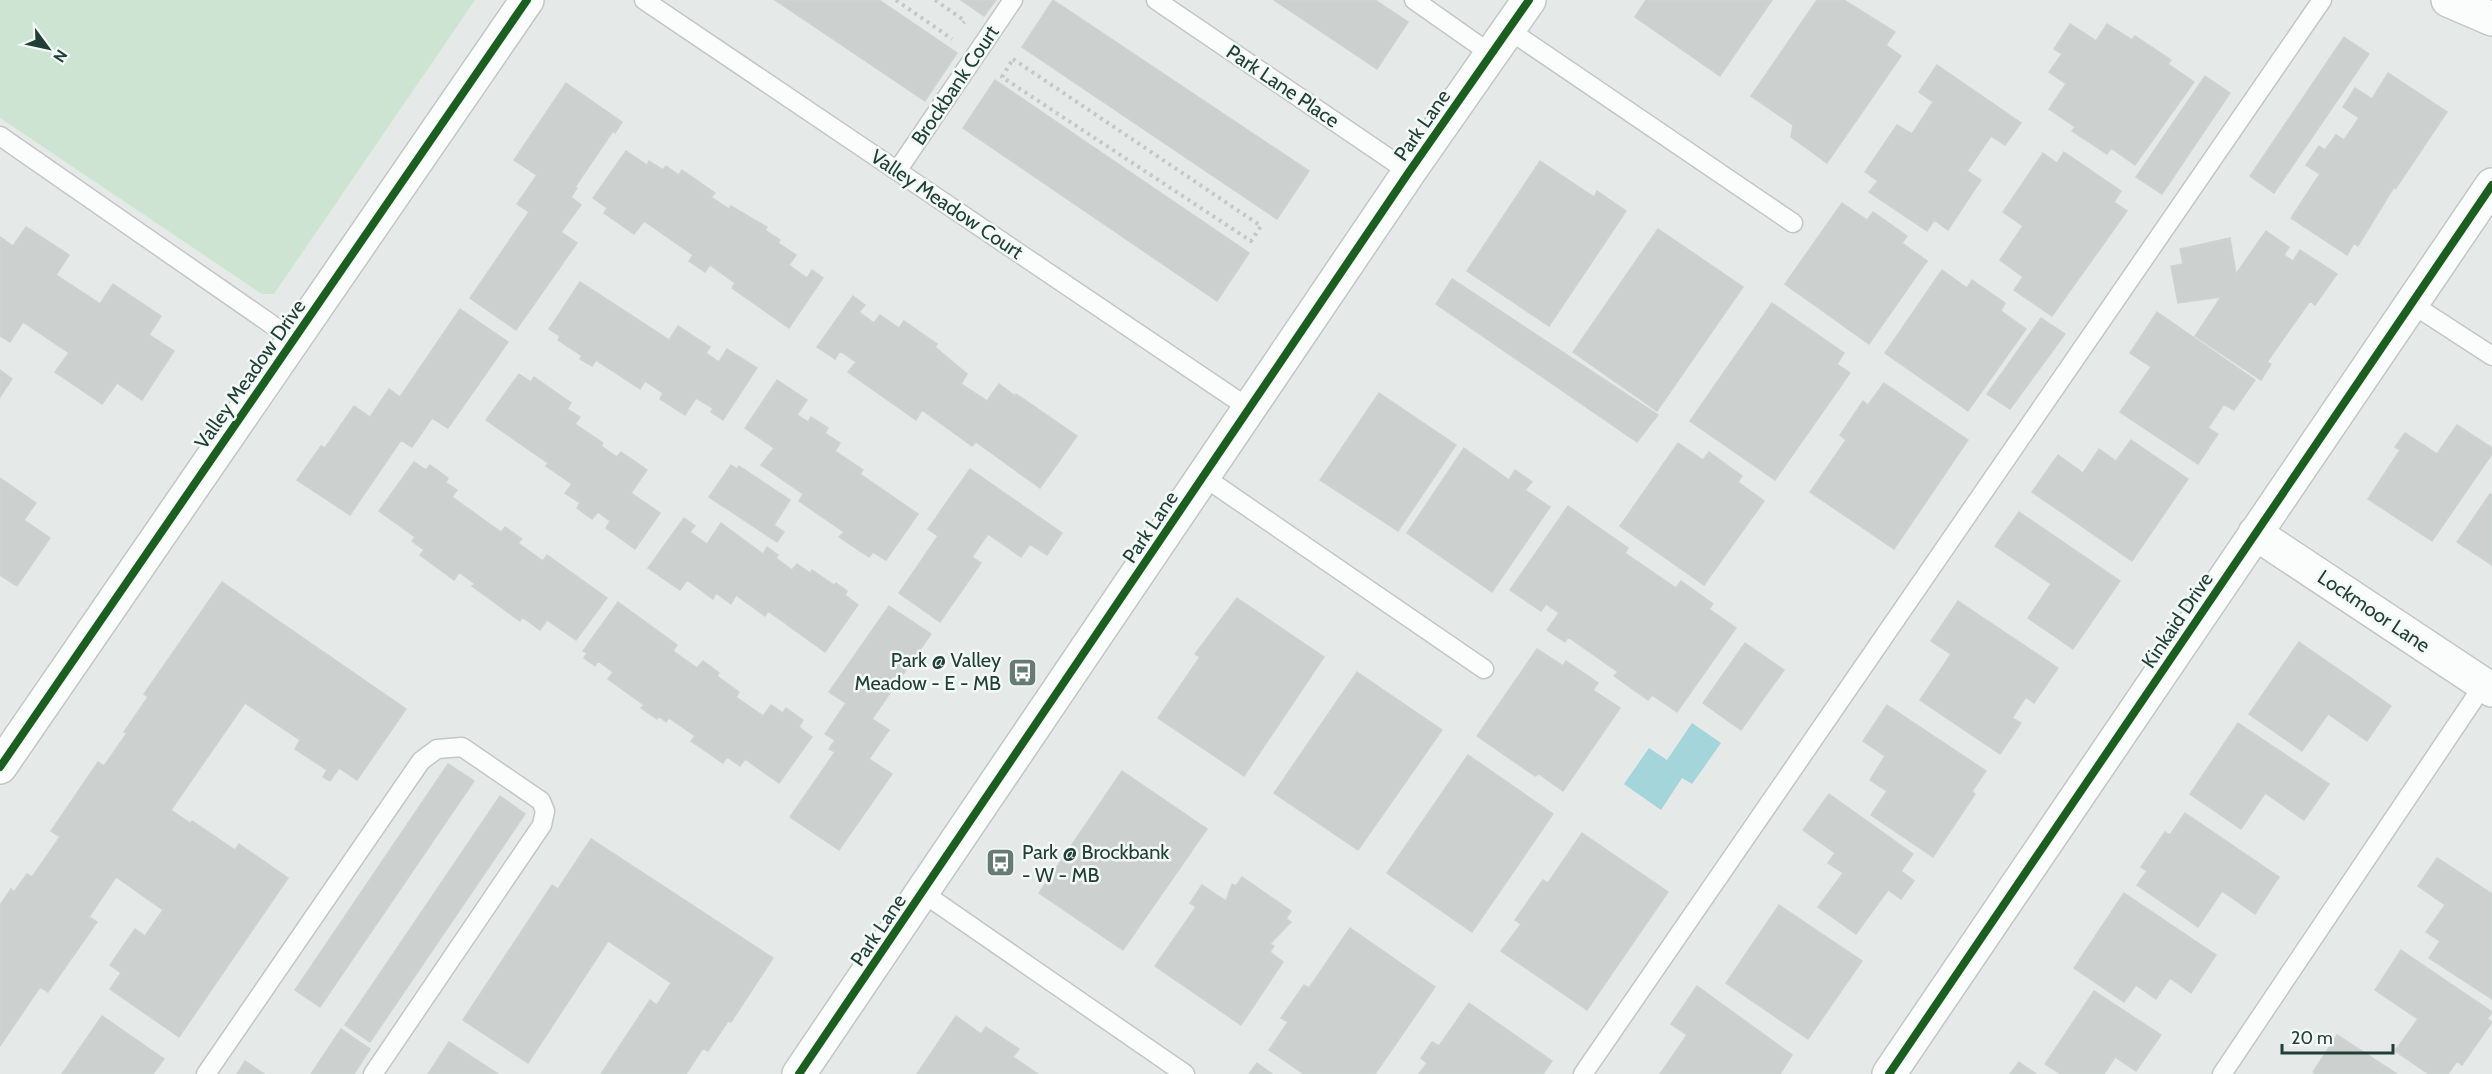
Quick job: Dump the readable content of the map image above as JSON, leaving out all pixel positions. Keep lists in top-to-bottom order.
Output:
{
  "streets": {
    "street": [
      "Park Lane",
      "Valley Meadow Drive",
      "Lockmoor Lane",
      "Kinkaid Drive"
    ],
    "lane": ["Brockbank Court", "Park Lane Place", "Valley Meadow Court"]
  },
  "crossings": [
    ["Brockbank Court", "Valley Meadow Court"],
    ["Park Lane Place", "Park Lane"],
    ["Park Lane", "Valley Meadow Court"],
    ["Lockmoor Lane", "Kinkaid Drive"]
  ],
  "places": {
    "bus stop": ["Park @ Valley Meadow - E - MB", "Park @ Brockbank - W - MB"]
  },
  "scale_bar": "20 m",
  "north": "bottom right"
}
